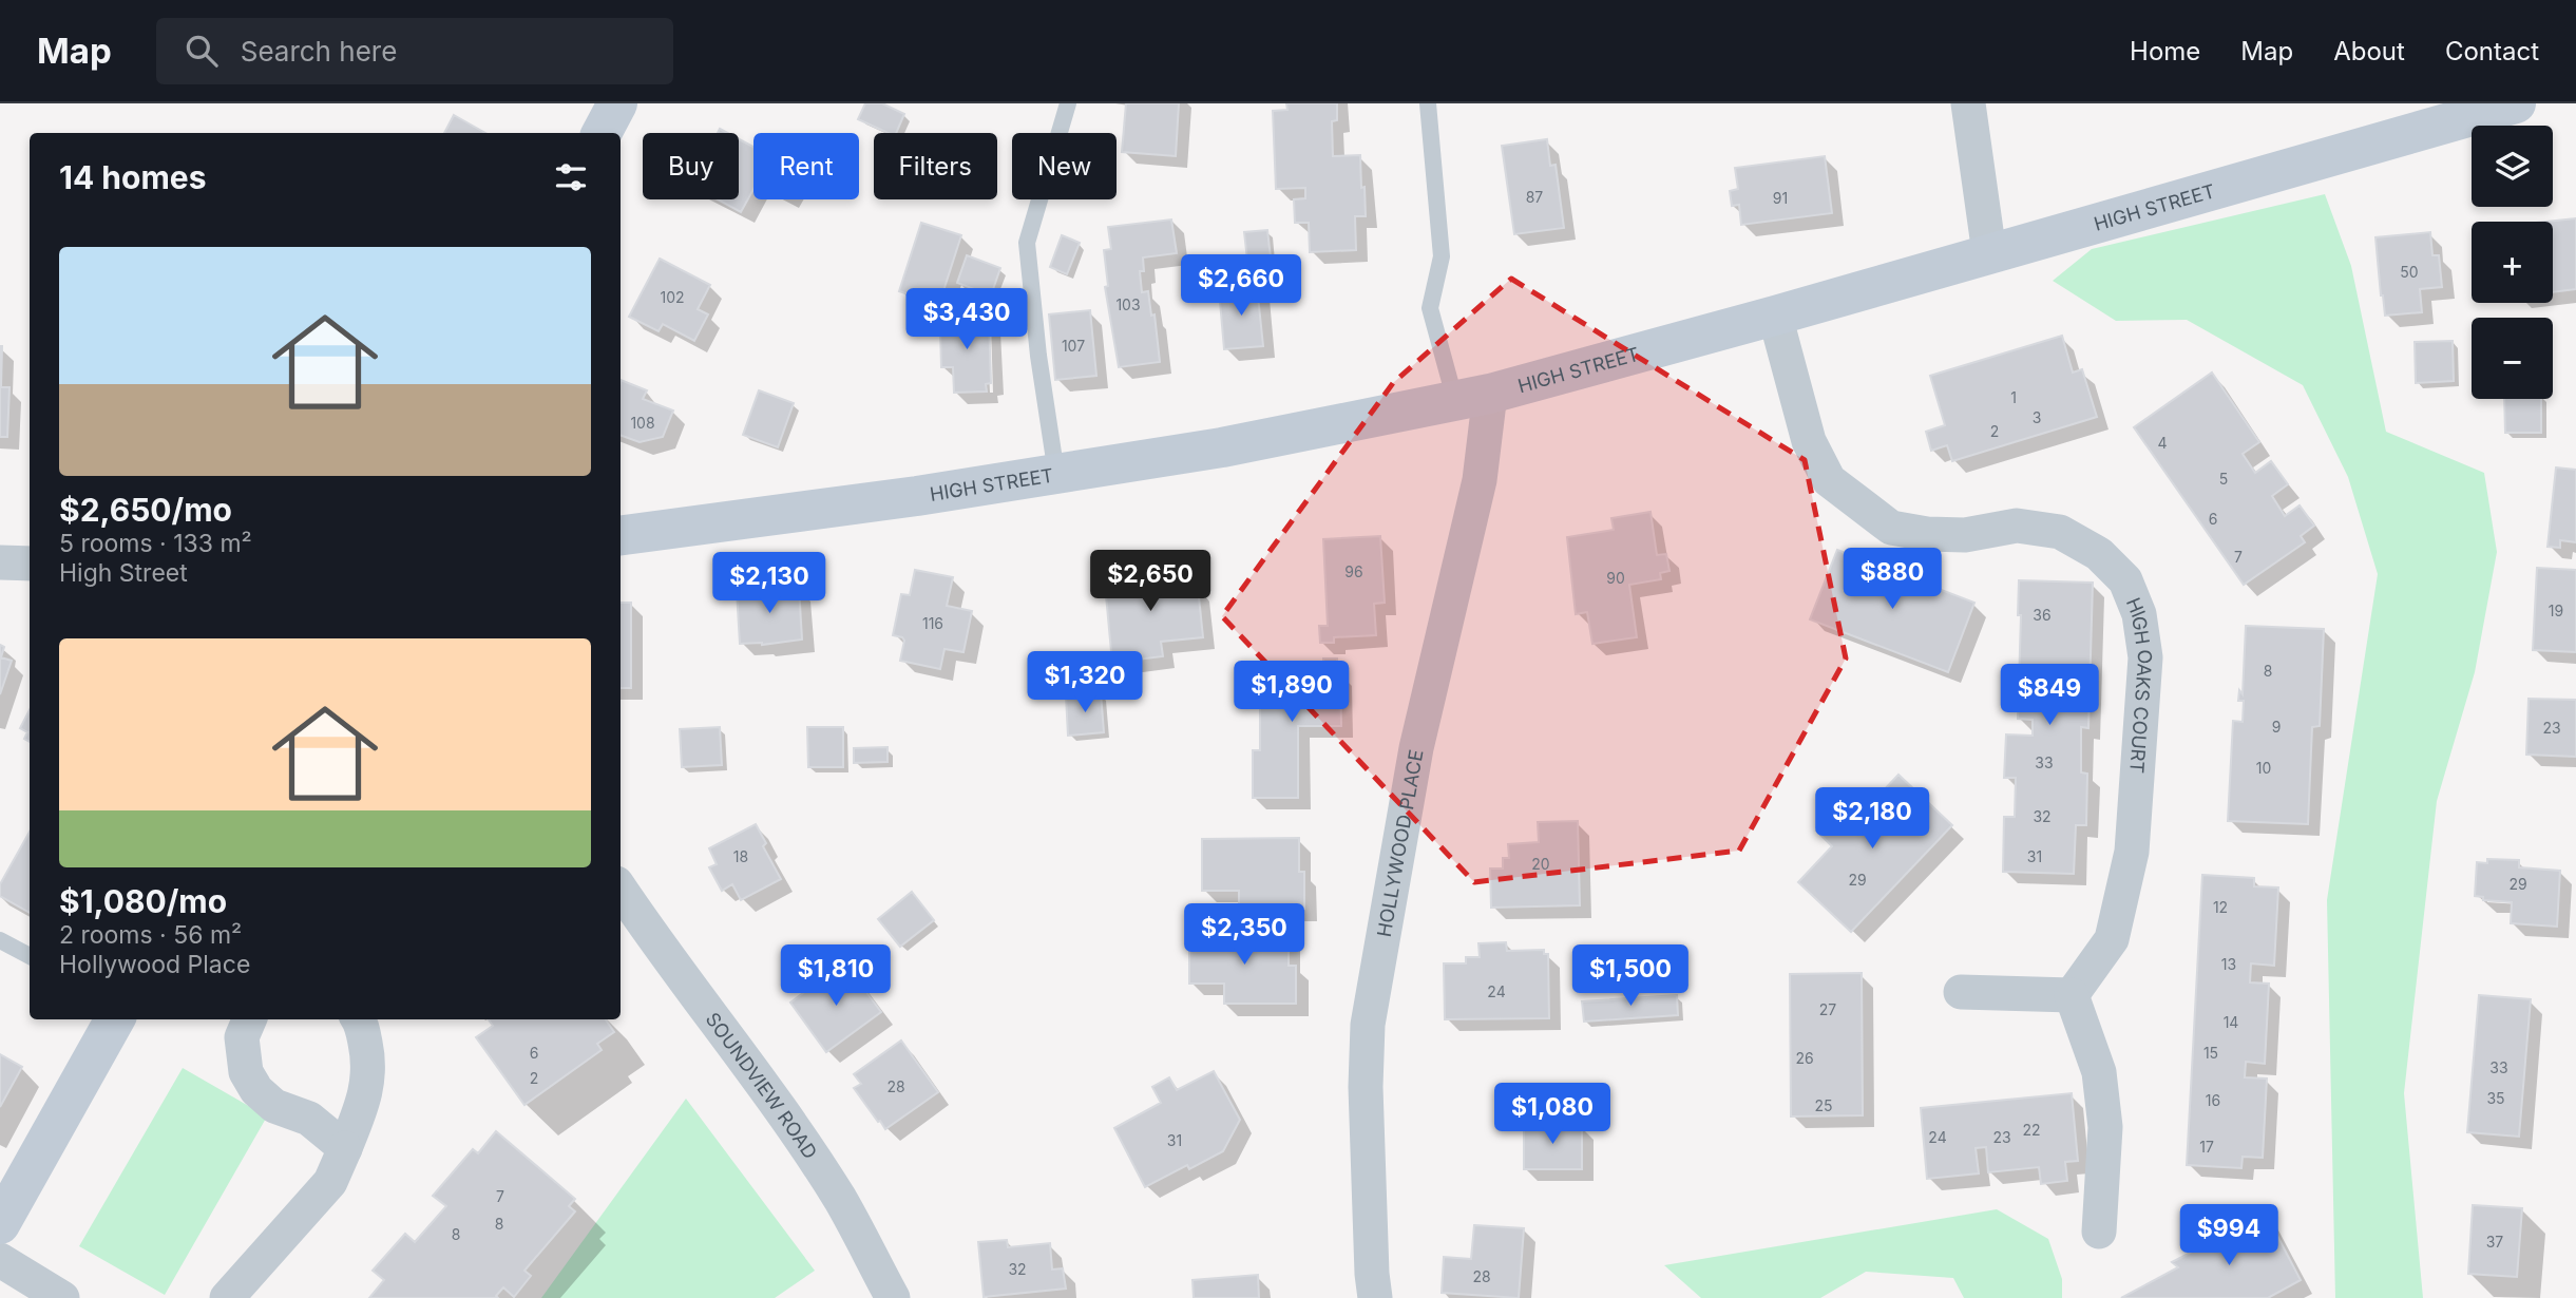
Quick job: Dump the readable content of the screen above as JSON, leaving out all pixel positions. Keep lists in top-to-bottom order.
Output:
{
  "streets": {
    "main road": ["HIGH STREET"],
    "street": ["HIGH OAKS COURT", "HOLLYWOOD PLACE", "SOUNDVIEW ROAD"]
  },
  "crossings": [
    ["HIGH STREET", "HIGH OAKS COURT"],
    ["HIGH STREET", "HOLLYWOOD PLACE"]
  ],
  "house_numbers": [
    "87",
    "91",
    "50",
    "102",
    "103",
    "107",
    "1",
    "3",
    "108",
    "2",
    "4",
    "5",
    "6",
    "7",
    "96",
    "90",
    "19",
    "36",
    "116",
    "8",
    "9",
    "23",
    "33",
    "10",
    "32",
    "18",
    "31",
    "20",
    "29",
    "29",
    "12",
    "13",
    "24",
    "27",
    "14",
    "6",
    "15",
    "26",
    "33",
    "2",
    "28",
    "35",
    "16",
    "25",
    "22",
    "24",
    "23",
    "31",
    "17",
    "7",
    "8",
    "8",
    "37",
    "32",
    "28"
  ],
  "page": {
    "header": "Map",
    "search": "Search here",
    "nav": [
      "Home",
      "Map",
      "About",
      "Contact"
    ],
    "map_buttons": ["+", "−"],
    "chip": [
      "Buy",
      "Rent",
      "Filters",
      "New"
    ],
    "heading": "14 homes",
    "list": [
      {
        "name": "$2,650/mo",
        "note": "5 rooms · 133 m² · High Street"
      },
      {
        "name": "$1,080/mo",
        "note": "2 rooms · 56 m² · Hollywood Place"
      }
    ],
    "price": [
      "$2,660",
      "$3,430",
      "$880",
      "$2,650",
      "$2,130",
      "$1,320",
      "$1,890",
      "$849",
      "$2,180",
      "$2,350",
      "$1,810",
      "$1,500",
      "$1,080",
      "$994"
    ]
  }
}
